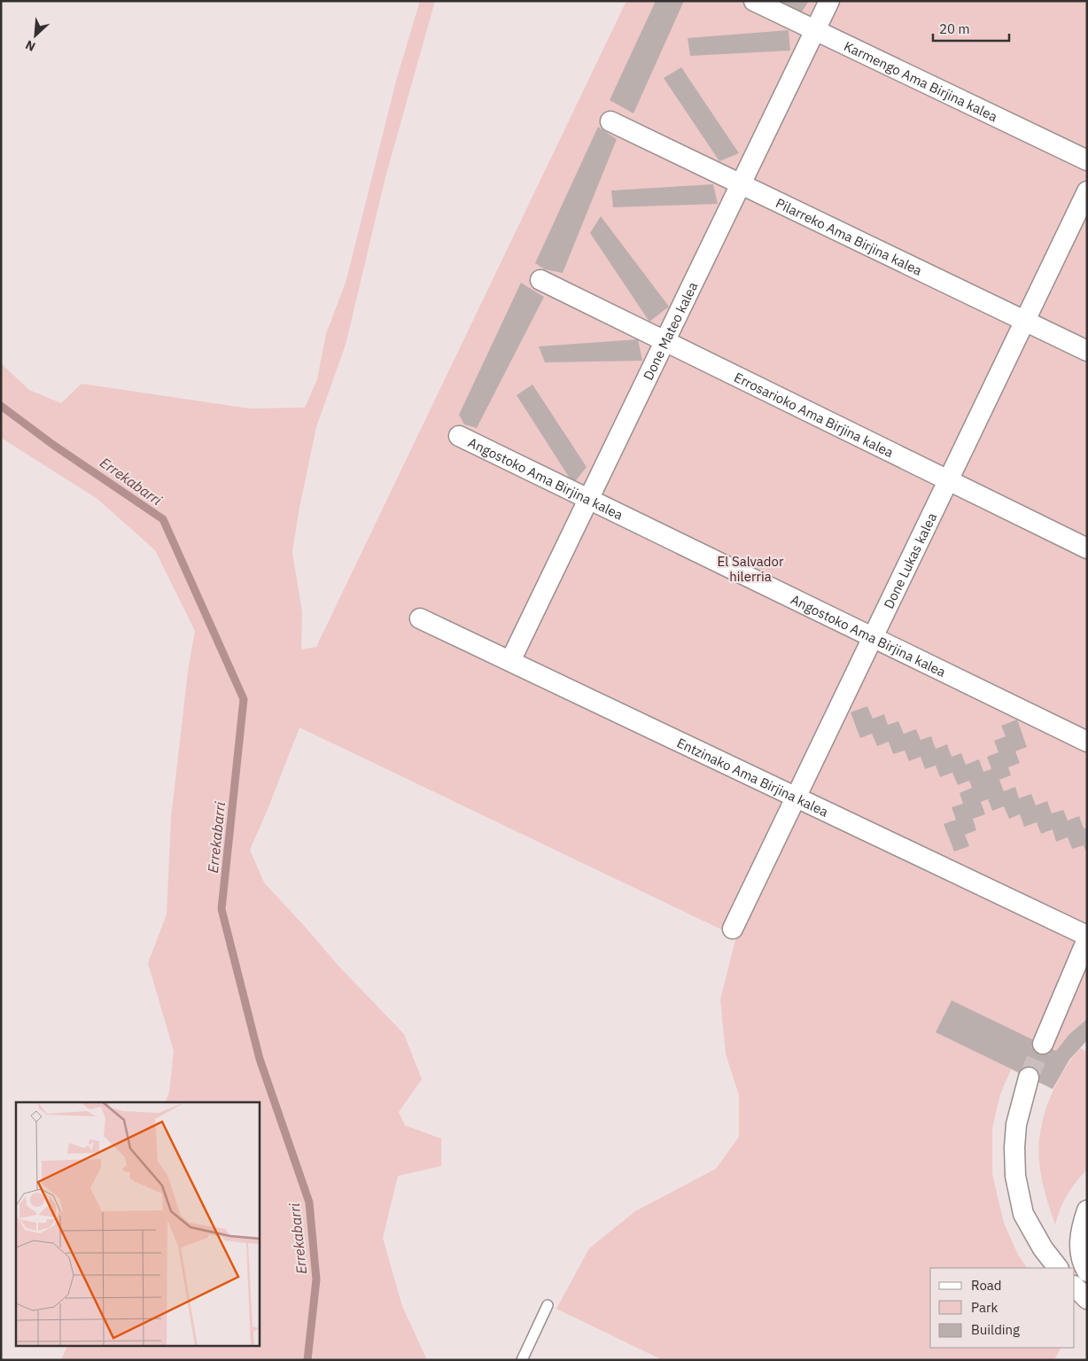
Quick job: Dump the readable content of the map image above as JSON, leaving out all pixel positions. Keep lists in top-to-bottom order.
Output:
{
  "streets": {
    "street": [
      "Karmengo Ama Birjina kalea",
      "Pilarreko Ama Birjina kalea",
      "Done Mateo kalea",
      "Errosarioko Ama Birjina kalea",
      "Angostoko Ama Birjina kalea",
      "Done Lukas kalea",
      "Entzinako Ama Birjina kalea"
    ]
  },
  "crossings": [
    ["Karmengo Ama Birjina kalea", "Done Mateo kalea"],
    ["Pilarreko Ama Birjina kalea", "Done Mateo kalea"],
    ["Pilarreko Ama Birjina kalea", "Done Lukas kalea"],
    ["Done Mateo kalea", "Errosarioko Ama Birjina kalea"],
    ["Done Mateo kalea", "Angostoko Ama Birjina kalea"],
    ["Done Mateo kalea", "Entzinako Ama Birjina kalea"],
    ["Errosarioko Ama Birjina kalea", "Done Lukas kalea"],
    ["Angostoko Ama Birjina kalea", "Done Lukas kalea"],
    ["Done Lukas kalea", "Entzinako Ama Birjina kalea"]
  ],
  "water": ["Errekabarri"],
  "parks": ["El Salvador hilerria"],
  "legend": ["Road", "Park", "Building"],
  "scale_bar": "20 m",
  "north": "bottom left"
}
